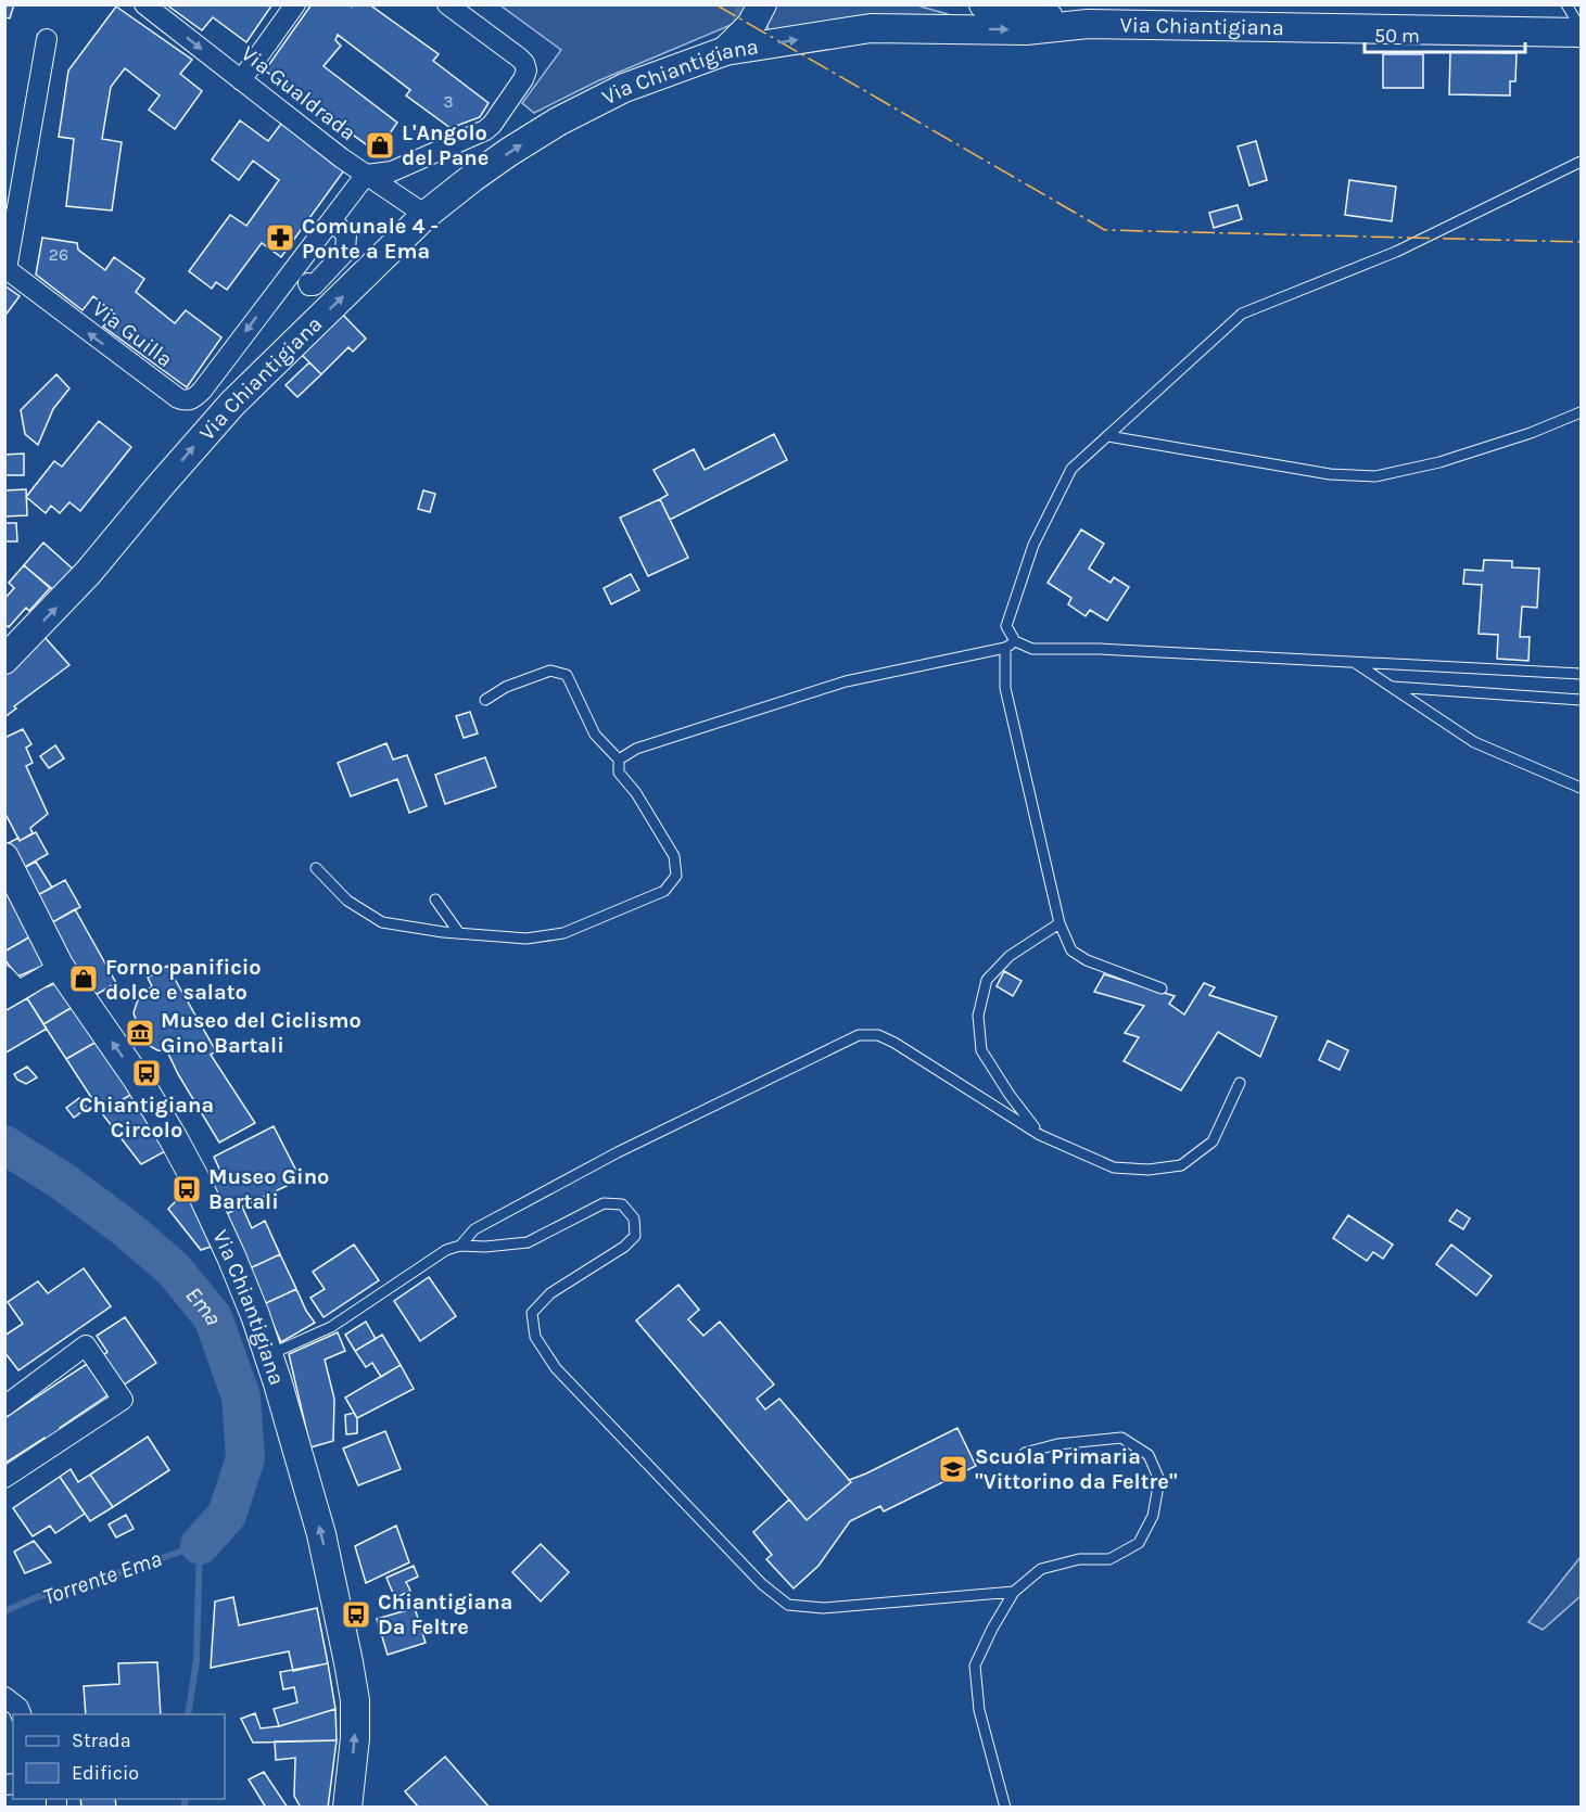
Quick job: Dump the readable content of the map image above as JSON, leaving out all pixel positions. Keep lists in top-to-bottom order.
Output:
{
  "streets": {
    "street": ["Via Chiantigiana", "Via Gualdrada", "Via Guilla"]
  },
  "crossings": [
    ["Via Chiantigiana", "Via Gualdrada"],
    ["Via Gualdrada", "Via Guilla"]
  ],
  "water": ["Ema", "Torrente Ema"],
  "places": {
    "shop": ["L'Angolo del Pane", "Forno panificio dolce e salato"],
    "pharmacy": ["Comunale 4 - Ponte a Ema"],
    "museum": ["Museo del Ciclismo Gino Bartali"],
    "bus stop": ["Chiantigiana Circolo", "Museo Gino Bartali", "Chiantigiana Da Feltre"],
    "school or university": ["Scuola Primaria \"Vittorino da Feltre\""]
  },
  "house_numbers": ["3", "26"],
  "legend": ["Strada", "Edificio"],
  "scale_bar": "50 m"
}
